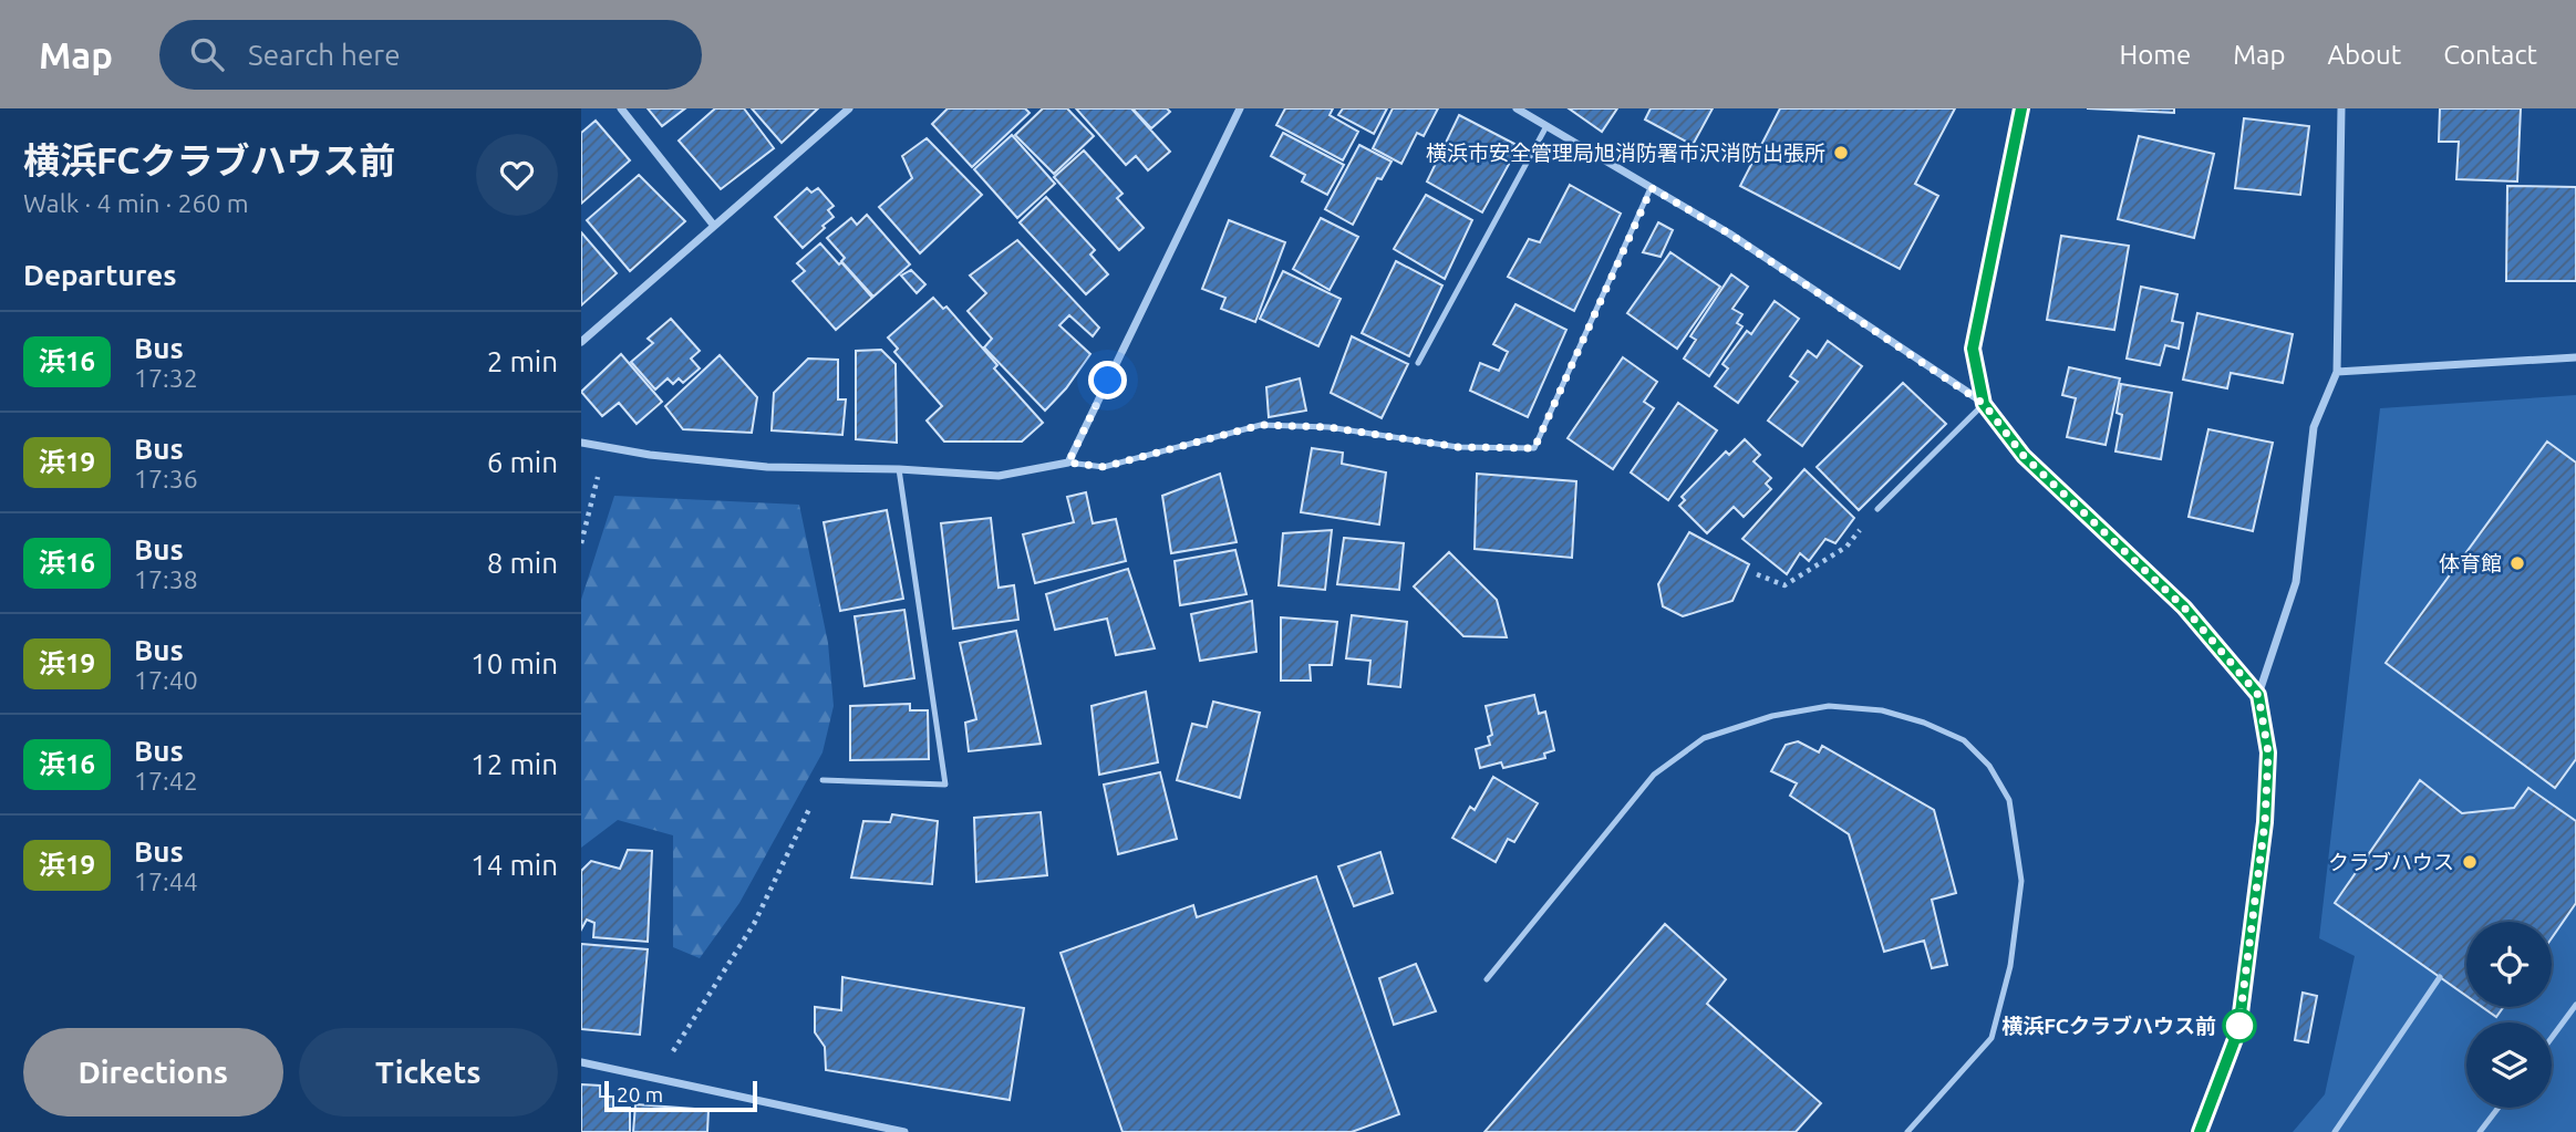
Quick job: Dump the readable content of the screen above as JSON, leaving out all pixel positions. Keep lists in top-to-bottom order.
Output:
{
  "places": [
    "横浜市安全管理局旭消防署市沢消防出張所",
    "体育館",
    "クラブハウス",
    "横浜FCクラブハウス前"
  ],
  "lines": ["bus line 浜16"],
  "scale_bar": "20 m",
  "page": {
    "header": "Map",
    "search": "Search here",
    "nav": [
      "Home",
      "Map",
      "About",
      "Contact"
    ],
    "heading": [
      ["横浜FCクラブハウス前", "Walk · 4 min · 260 m"],
      "Departures"
    ],
    "list": [
      {
        "mark": "浜16",
        "name": "Bus",
        "note": "17:32",
        "value": "2 min"
      },
      {
        "mark": "浜19",
        "name": "Bus",
        "note": "17:36",
        "value": "6 min"
      },
      {
        "mark": "浜16",
        "name": "Bus",
        "note": "17:38",
        "value": "8 min"
      },
      {
        "mark": "浜19",
        "name": "Bus",
        "note": "17:40",
        "value": "10 min"
      },
      {
        "mark": "浜16",
        "name": "Bus",
        "note": "17:42",
        "value": "12 min"
      },
      {
        "mark": "浜19",
        "name": "Bus",
        "note": "17:44",
        "value": "14 min"
      }
    ],
    "buttons": ["Directions", "Tickets"],
    "scale": "20 m"
  }
}
